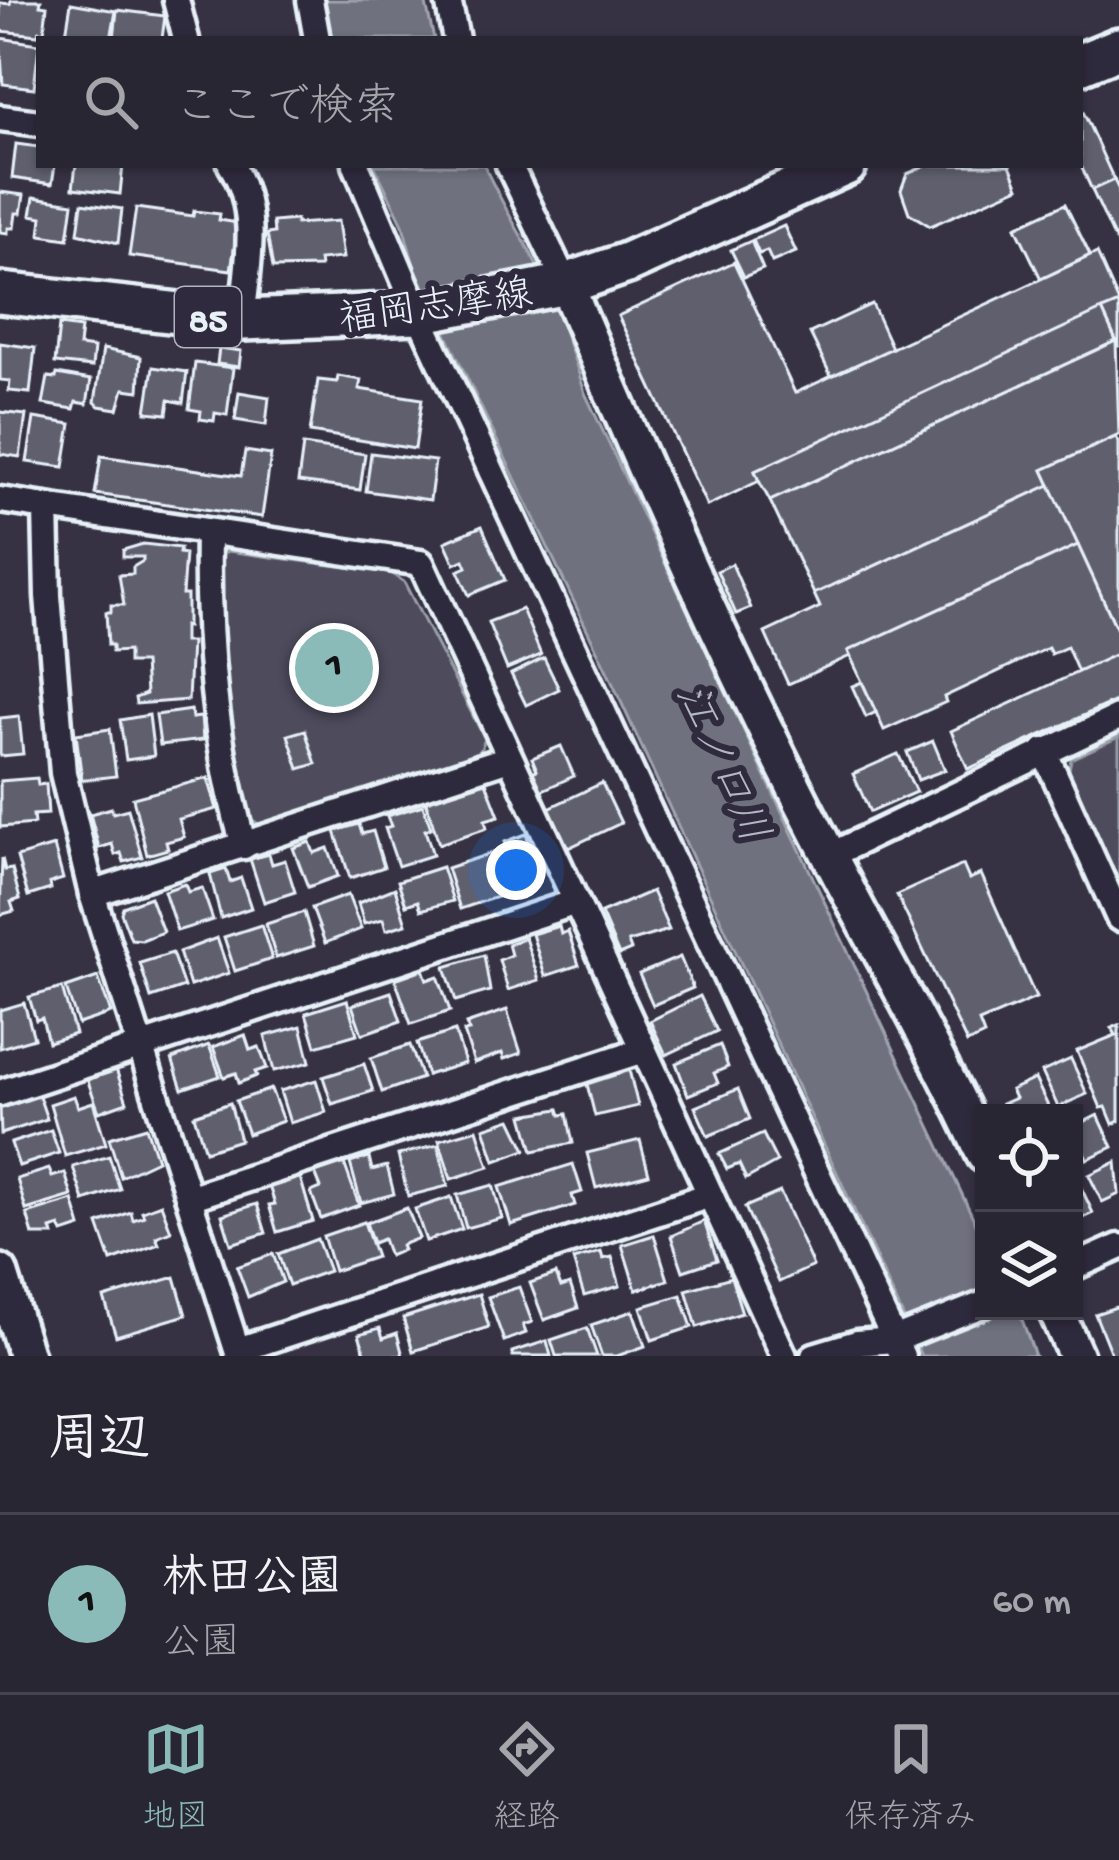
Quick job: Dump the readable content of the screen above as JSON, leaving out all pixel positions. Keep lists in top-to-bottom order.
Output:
{
  "streets": {
    "main road": ["福岡志摩線", "85"]
  },
  "water": ["江ノ口川"],
  "page": {
    "search": "ここで検索",
    "pins": "1",
    "heading": "周辺",
    "list": [
      {
        "mark": "1",
        "name": "林田公園",
        "note": "公園",
        "value": "60 m"
      }
    ],
    "nav": ["地図", "経路", "保存済み"]
  }
}
